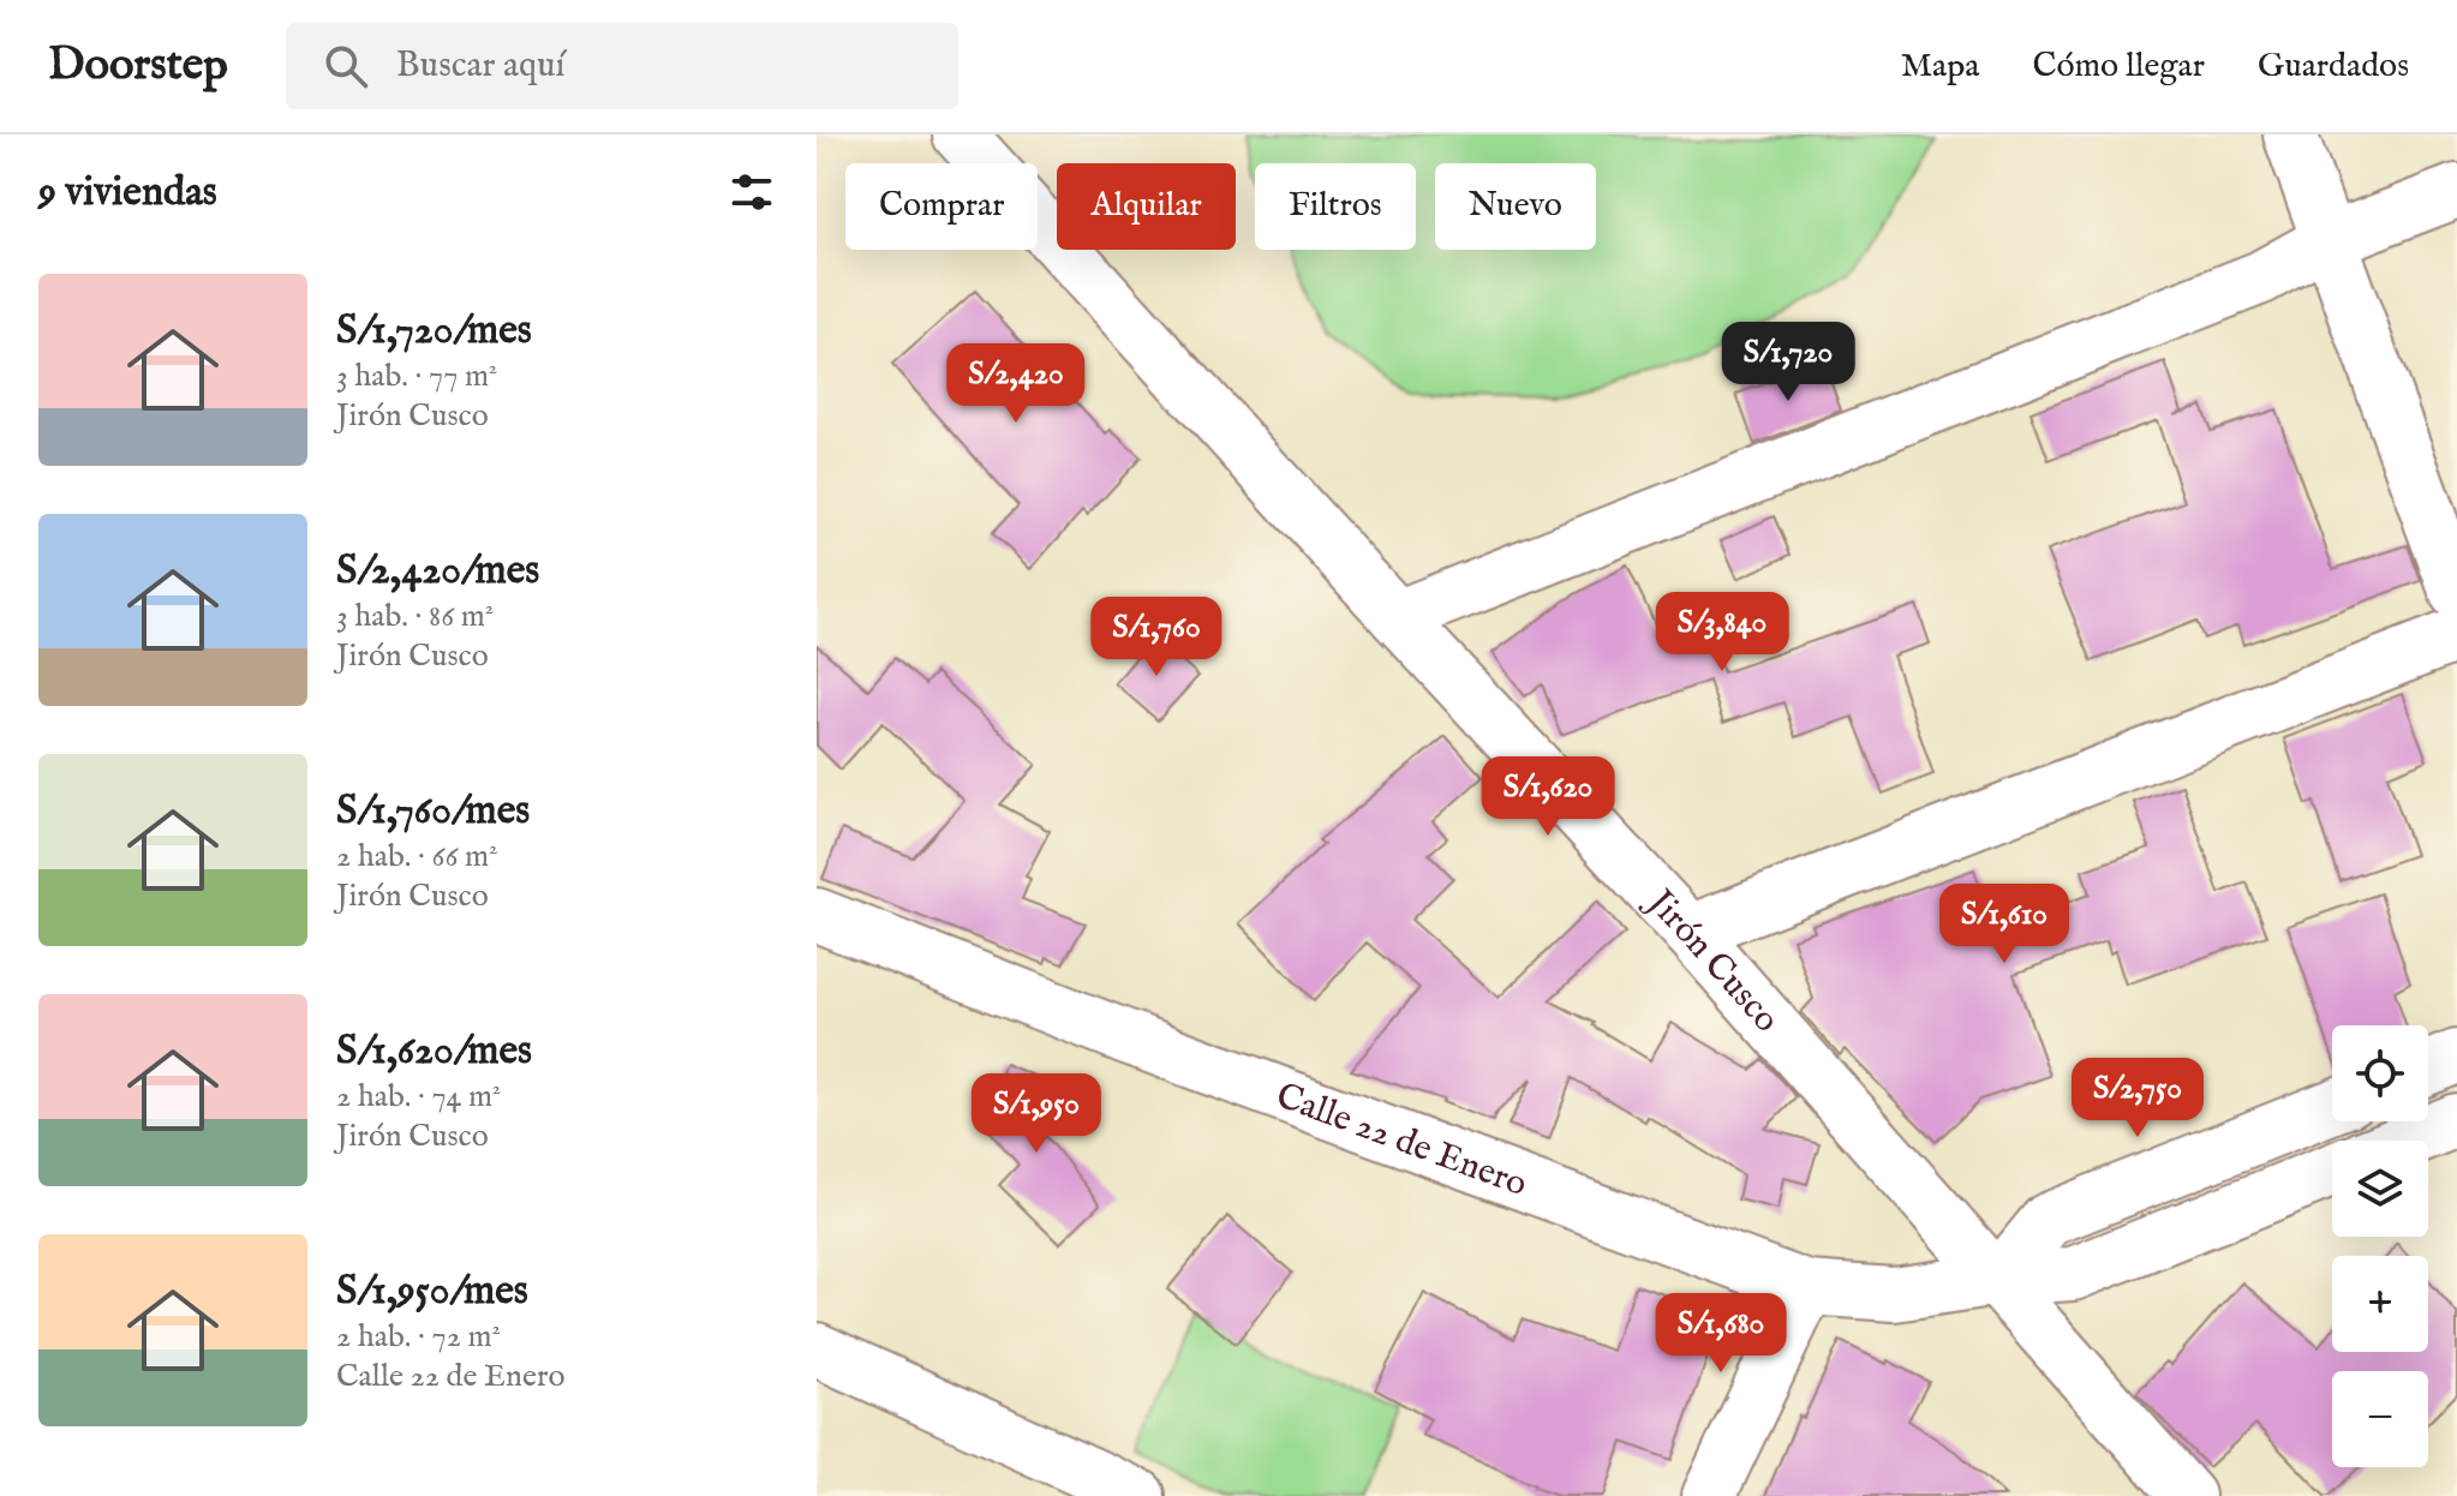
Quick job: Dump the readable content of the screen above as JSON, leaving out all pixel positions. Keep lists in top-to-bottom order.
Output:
{
  "streets": {
    "street": ["Jirón Cusco", "Calle 22 de Enero"]
  },
  "crossings": [
    ["Jirón Cusco", "Calle 22 de Enero"]
  ],
  "page": {
    "header": "Doorstep",
    "search": "Buscar aquí",
    "nav": ["Mapa", "Cómo llegar", "Guardados"],
    "heading": "9 viviendas",
    "chip": [
      "Comprar",
      "Alquilar",
      "Filtros",
      "Nuevo"
    ],
    "list": [
      {
        "name": "S/1,720/mes",
        "note": "3 hab. · 77 m² · Jirón Cusco"
      },
      {
        "name": "S/2,420/mes",
        "note": "3 hab. · 86 m² · Jirón Cusco"
      },
      {
        "name": "S/1,760/mes",
        "note": "2 hab. · 66 m² · Jirón Cusco"
      },
      {
        "name": "S/1,620/mes",
        "note": "2 hab. · 74 m² · Jirón Cusco"
      },
      {
        "name": "S/1,950/mes",
        "note": "2 hab. · 72 m² · Calle 22 de Enero"
      }
    ],
    "price": [
      "S/1,720",
      "S/2,420",
      "S/3,840",
      "S/1,760",
      "S/1,620",
      "S/1,610",
      "S/2,750",
      "S/1,950",
      "S/1,680"
    ],
    "map_buttons": ["+", "−"]
  }
}
